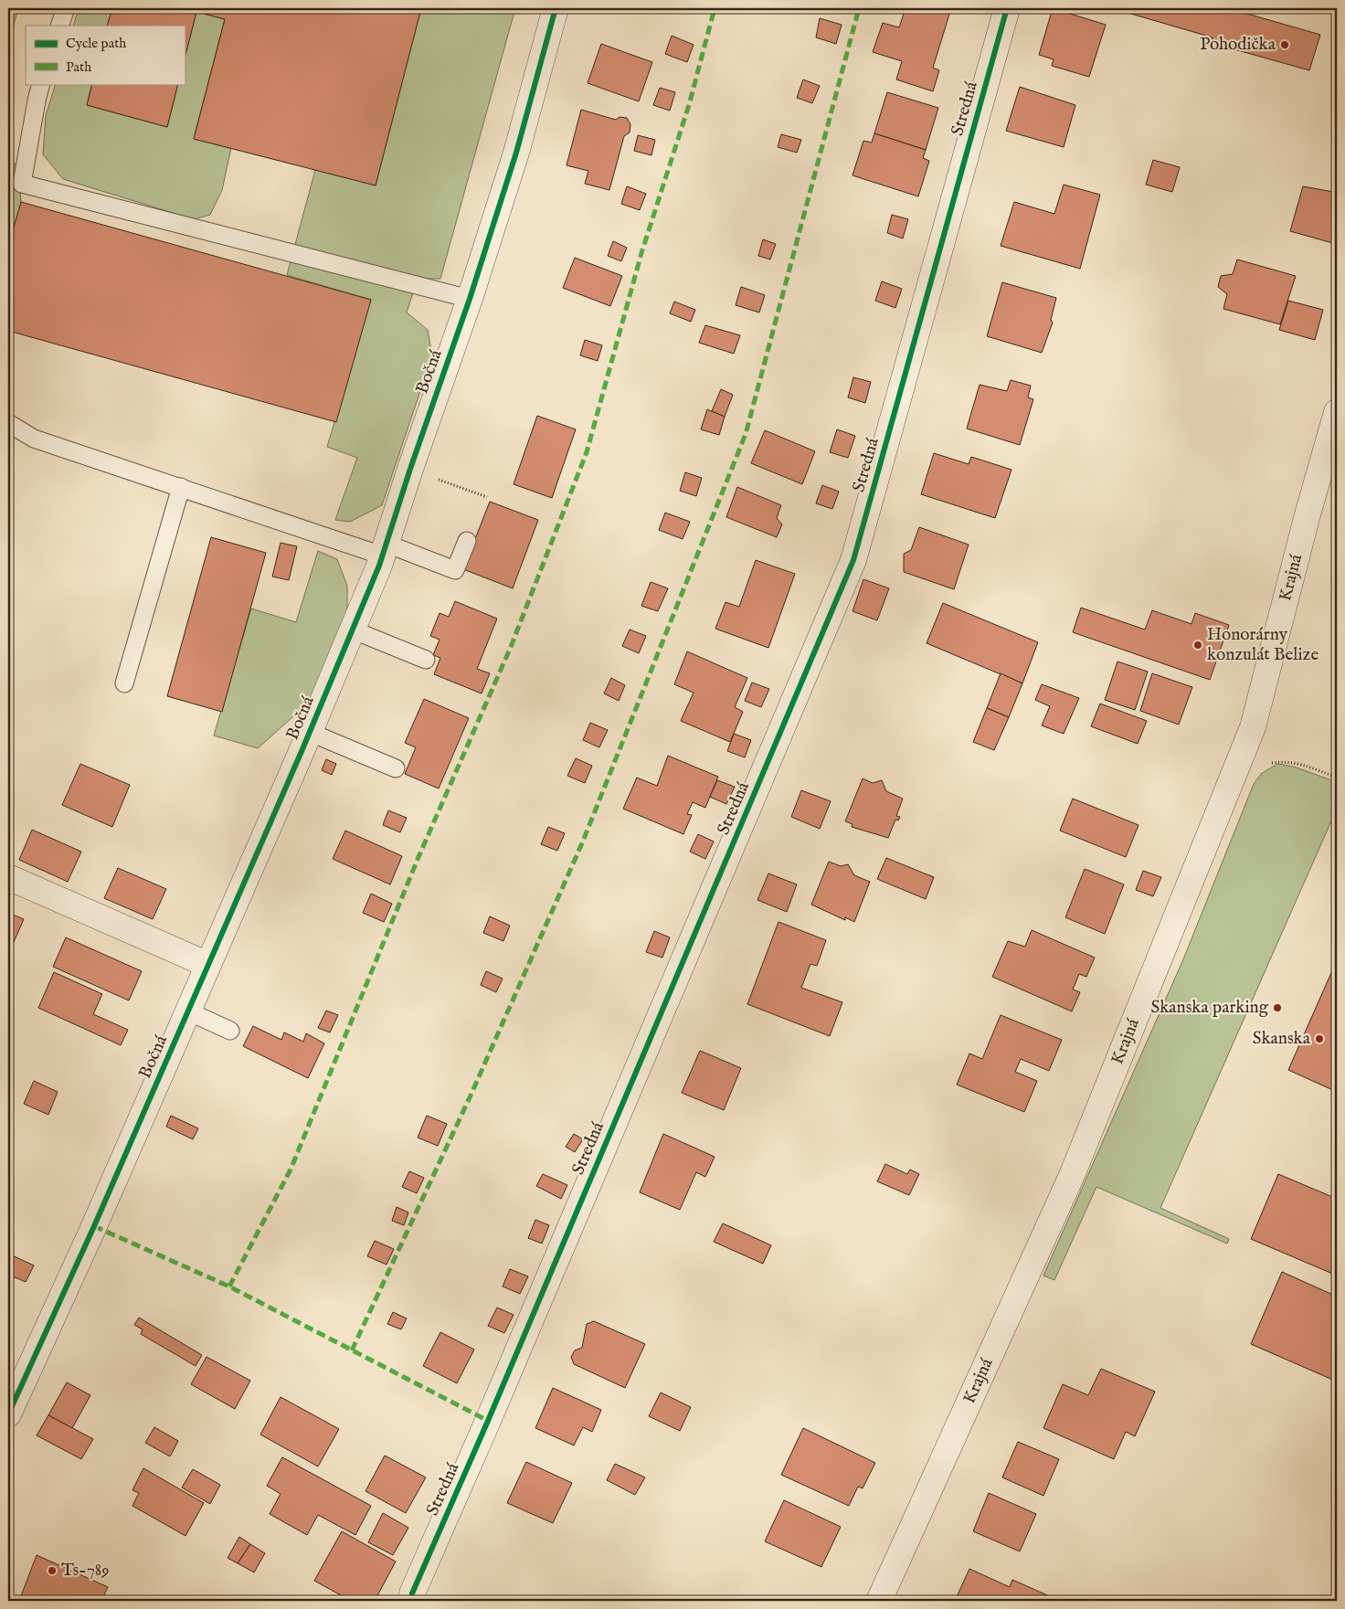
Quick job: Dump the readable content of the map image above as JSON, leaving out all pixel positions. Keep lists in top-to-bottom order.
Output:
{
  "streets": {
    "street": ["Stredná", "Bočná", "Krajná"]
  },
  "places": [
    "Pohodička",
    "Honorárny konzulát Belize",
    "Skanska parking",
    "Skanska",
    "Ts-789"
  ],
  "legend": ["Cycle path", "Path"]
}
